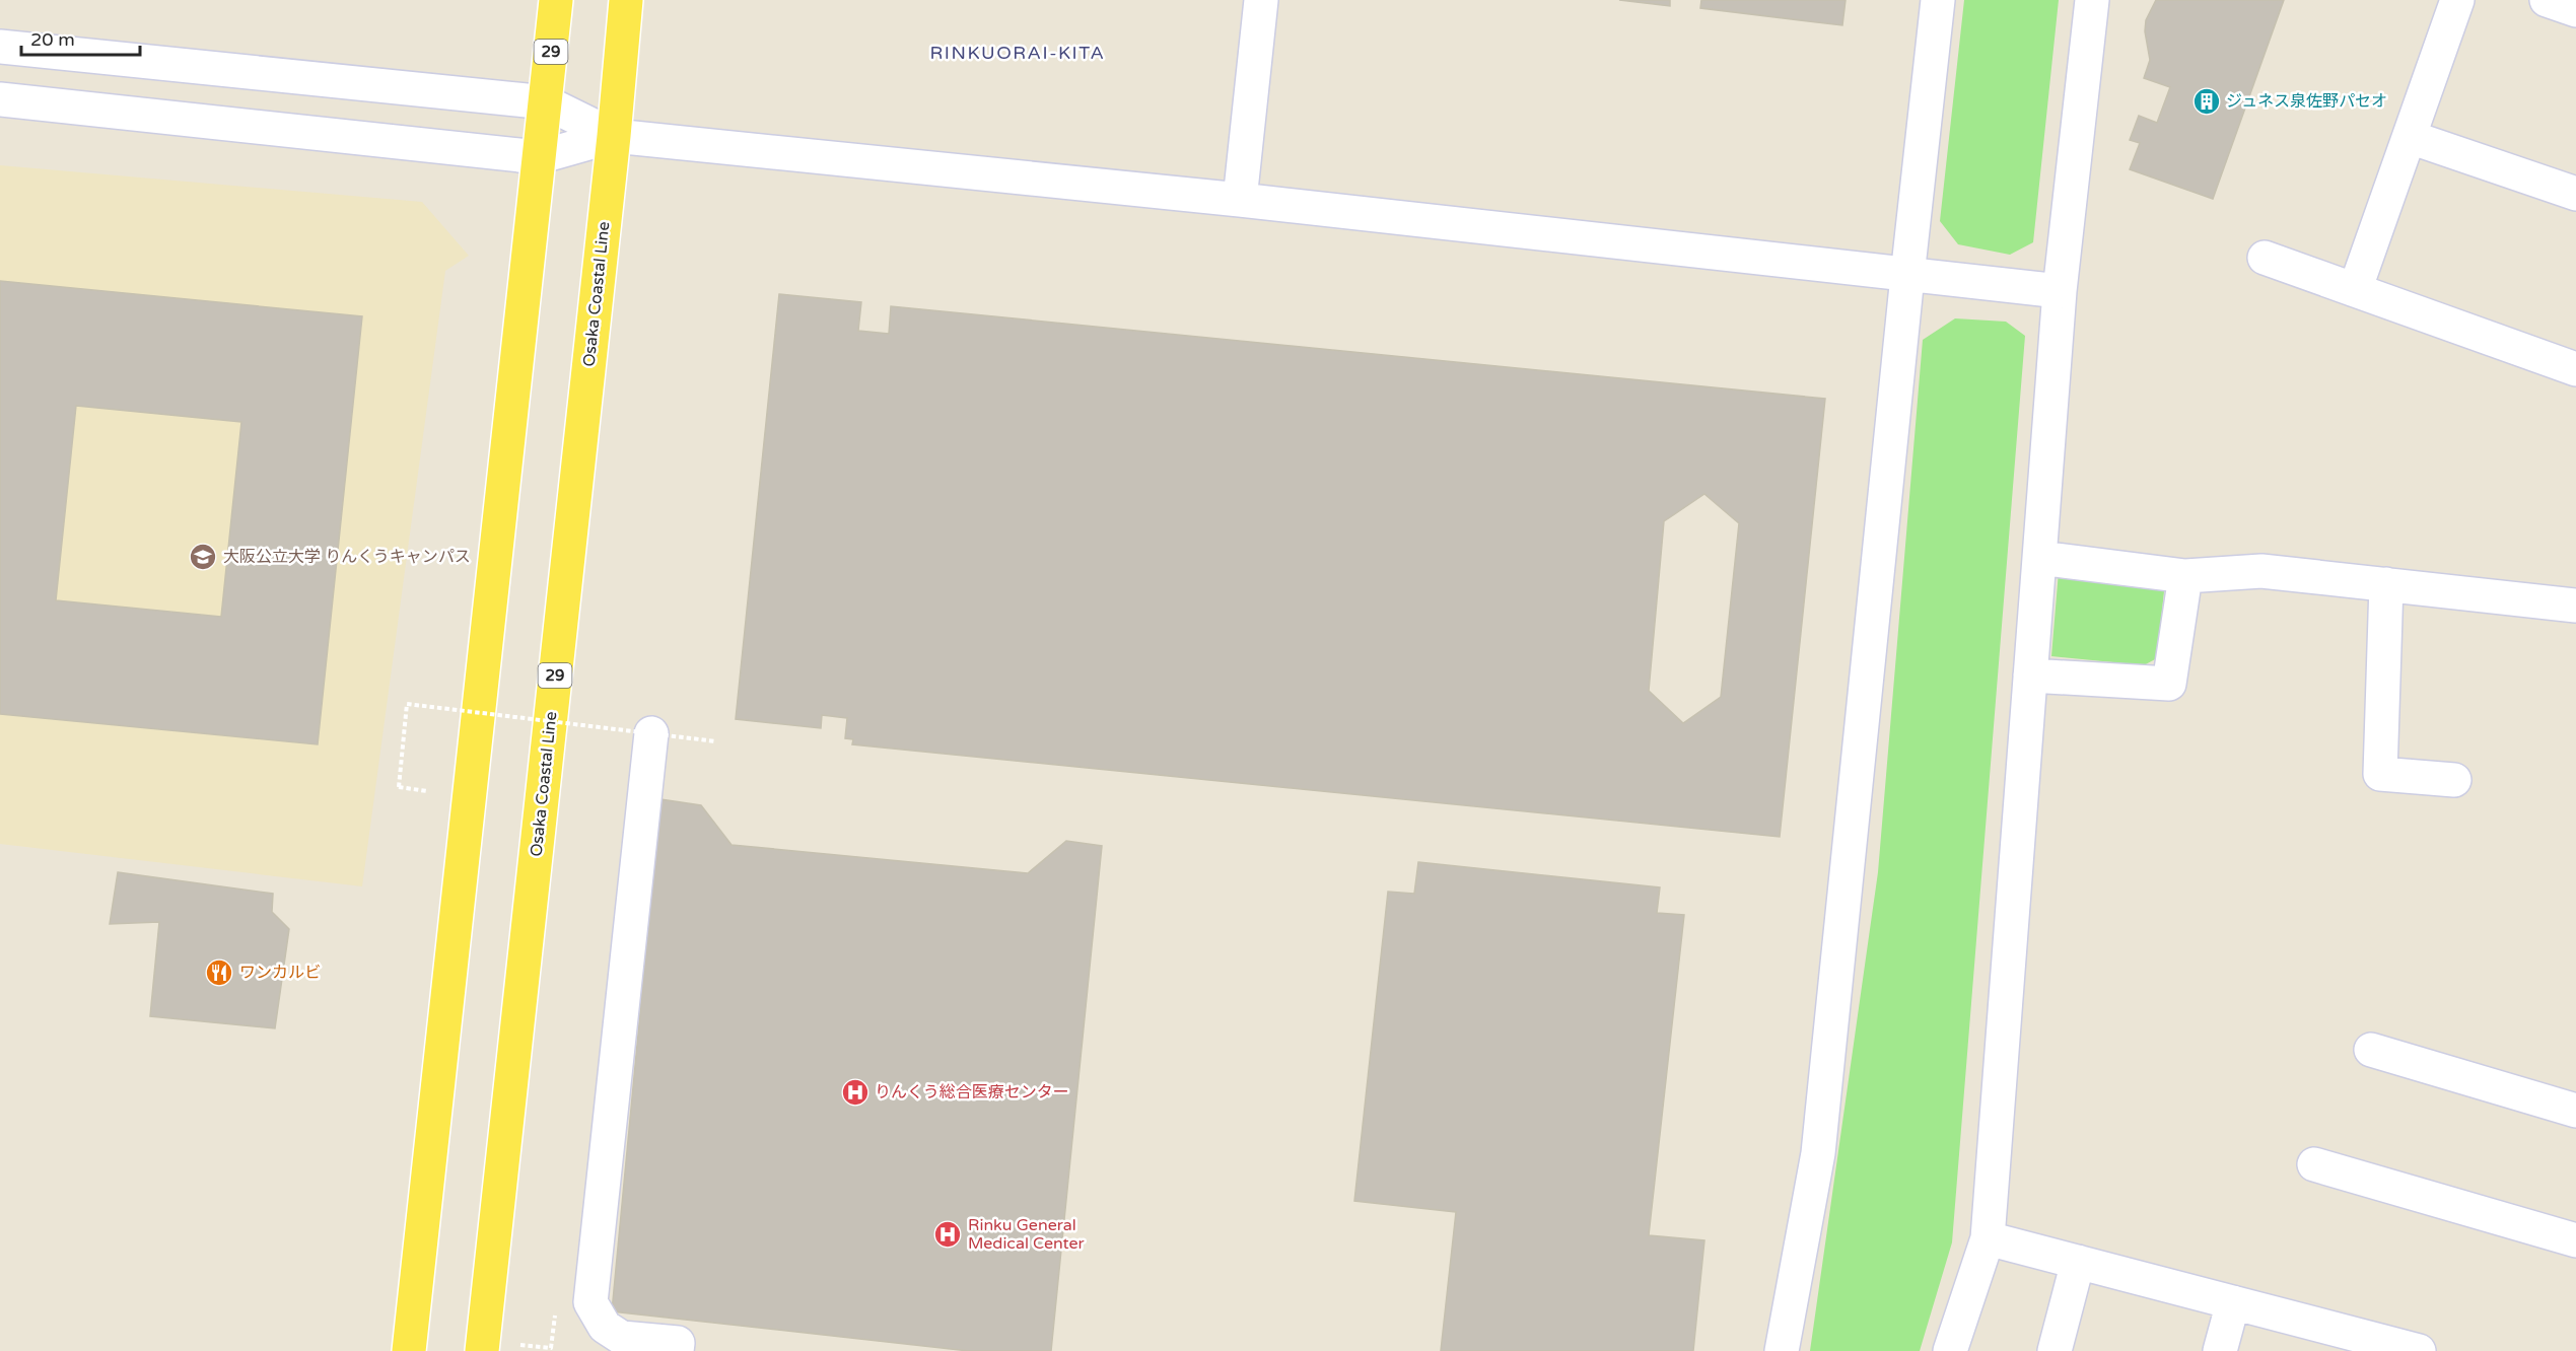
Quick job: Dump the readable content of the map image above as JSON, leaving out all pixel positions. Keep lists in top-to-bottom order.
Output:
{
  "streets": {
    "main road": ["29", "Osaka Coastal Line"]
  },
  "districts": ["RINKUORAI-KITA"],
  "places": {
    "building": ["ジュネス泉佐野パセオ"],
    "school or university": ["大阪公立大学 りんくうキャンパス"],
    "restaurant": ["ワンカルビ"],
    "hospital": ["りんくう総合医療センター", "Rinku General Medical Center"]
  },
  "scale_bar": "20 m"
}
